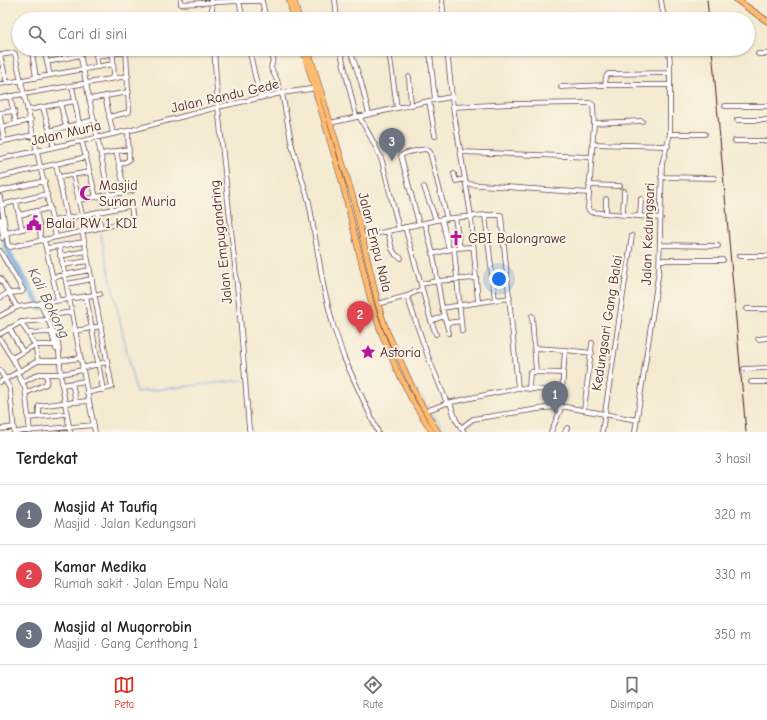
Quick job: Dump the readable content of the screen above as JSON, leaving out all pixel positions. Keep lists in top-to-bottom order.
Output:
{
  "streets": {
    "main road": ["Jalan Empu Nala"],
    "street": [
      "Jalan Randu Gede",
      "Jalan Muria",
      "Jalan Kedungsari",
      "Jalan Empugandring",
      "Kedungsari Gang Balai"
    ]
  },
  "crossings": [
    ["Jalan Randu Gede", "Jalan Muria"],
    ["Jalan Randu Gede", "Jalan Empugandring"],
    ["Jalan Randu Gede", "Jalan Empu Nala"]
  ],
  "water": ["Kali Bokong"],
  "places": {
    "mosque": ["Masjid Sunan Muria"],
    "public building": ["Balai RW 1 KDI"],
    "church": ["GBI Balongrawe"],
    "place": ["Astoria"]
  },
  "page": {
    "search": "Cari di sini",
    "pins": ["3", "2", "1"],
    "heading": ["Terdekat", "3 hasil"],
    "list": [
      {
        "mark": "1",
        "name": "Masjid At Taufiq",
        "note": "Masjid · Jalan Kedungsari",
        "value": "320 m"
      },
      {
        "mark": "2",
        "name": "Kamar Medika",
        "note": "Rumah sakit · Jalan Empu Nala",
        "value": "330 m"
      },
      {
        "mark": "3",
        "name": "Masjid al Muqorrobin",
        "note": "Masjid · Gang Centhong 1",
        "value": "350 m"
      }
    ],
    "nav": ["Peta", "Rute", "Disimpan"]
  }
}
